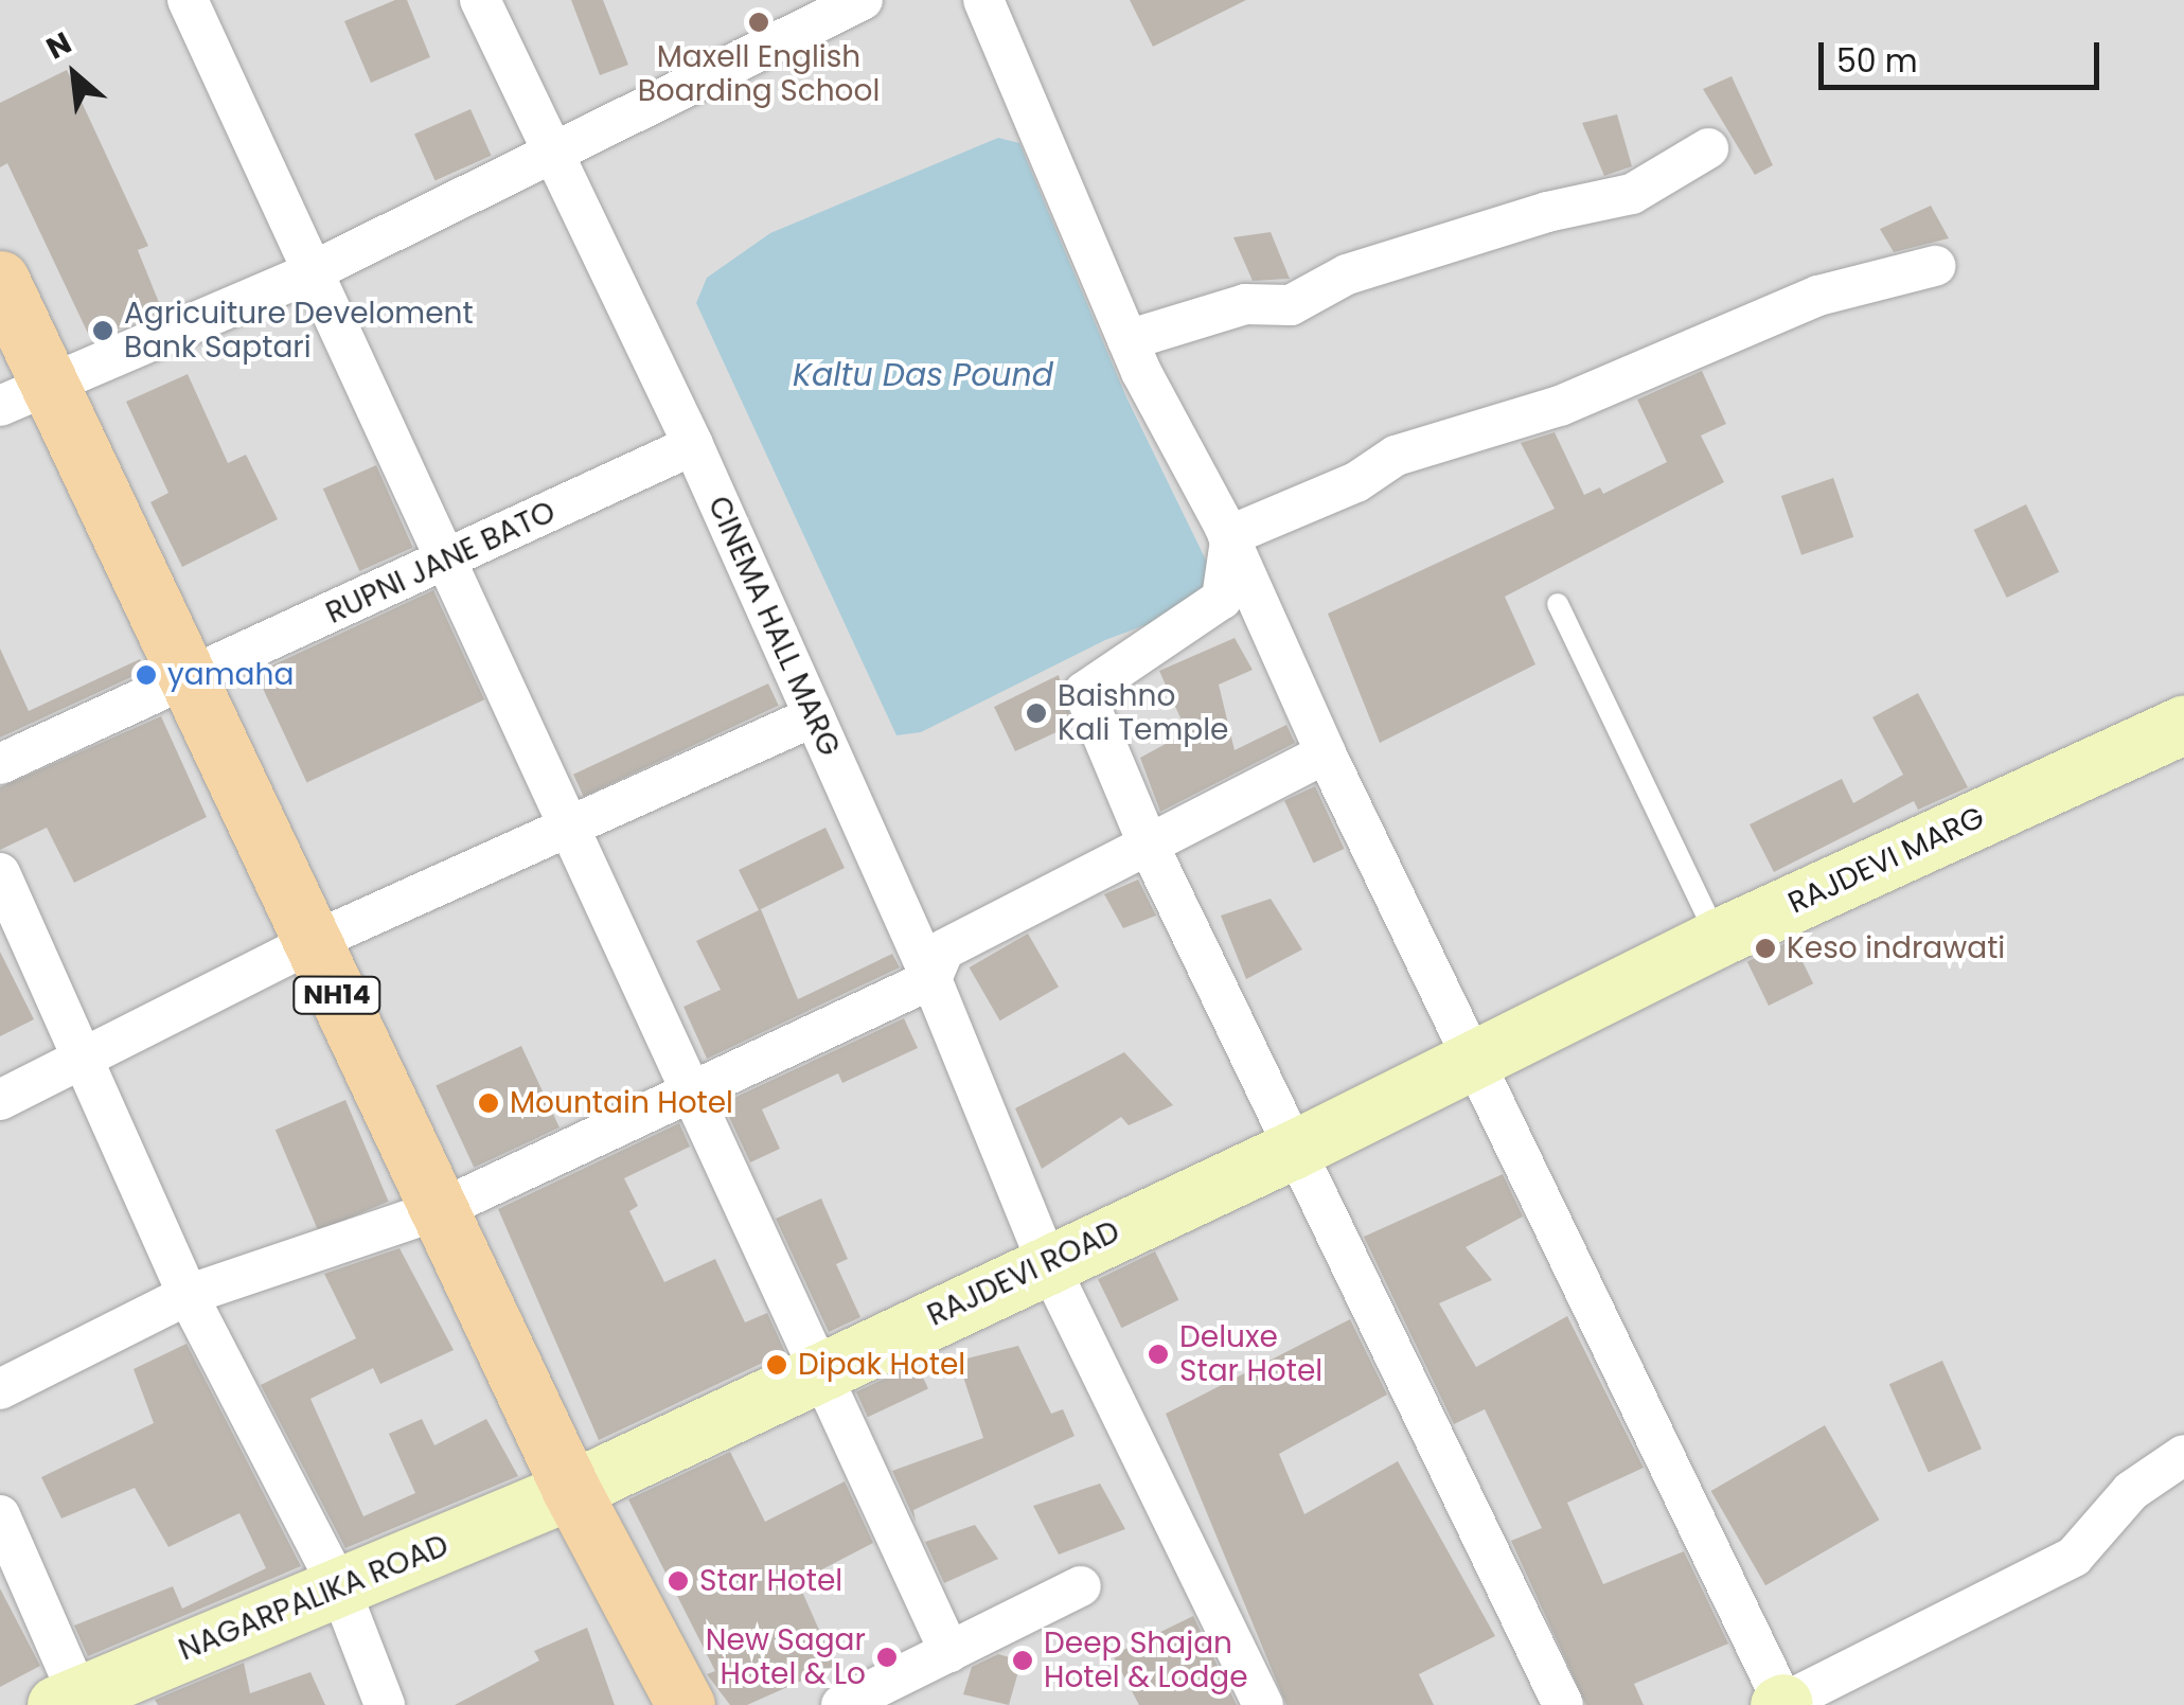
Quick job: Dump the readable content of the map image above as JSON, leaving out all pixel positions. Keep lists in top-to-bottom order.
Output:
{
  "streets": {
    "main road": [
      "RAJDEVI MARG",
      "NH14",
      "RAJDEVI ROAD",
      "NAGARPALIKA ROAD"
    ],
    "street": ["RUPNI JANE BATO", "CINEMA HALL MARG"]
  },
  "crossings": [
    ["RUPNI JANE BATO", "CINEMA HALL MARG"],
    ["RUPNI JANE BATO", "NH14"],
    ["CINEMA HALL MARG", "RAJDEVI ROAD"],
    ["RAJDEVI MARG", "RAJDEVI ROAD"],
    ["NH14", "RAJDEVI ROAD"],
    ["NH14", "NAGARPALIKA ROAD"],
    ["RAJDEVI ROAD", "NAGARPALIKA ROAD"]
  ],
  "water": ["Kaltu Das Pound"],
  "places": [
    "Maxell English Boarding School",
    "Agricuiture Develoment Bank Saptari",
    "yamaha",
    "Baishno Kali Temple",
    "Keso indrawati",
    "Mountain Hotel",
    "Deluxe Star Hotel",
    "Dipak Hotel",
    "Star Hotel",
    "New Sagar Hotel & Lo",
    "Deep Shajan Hotel & Lodge"
  ],
  "scale_bar": "50 m",
  "north": "top left"
}
